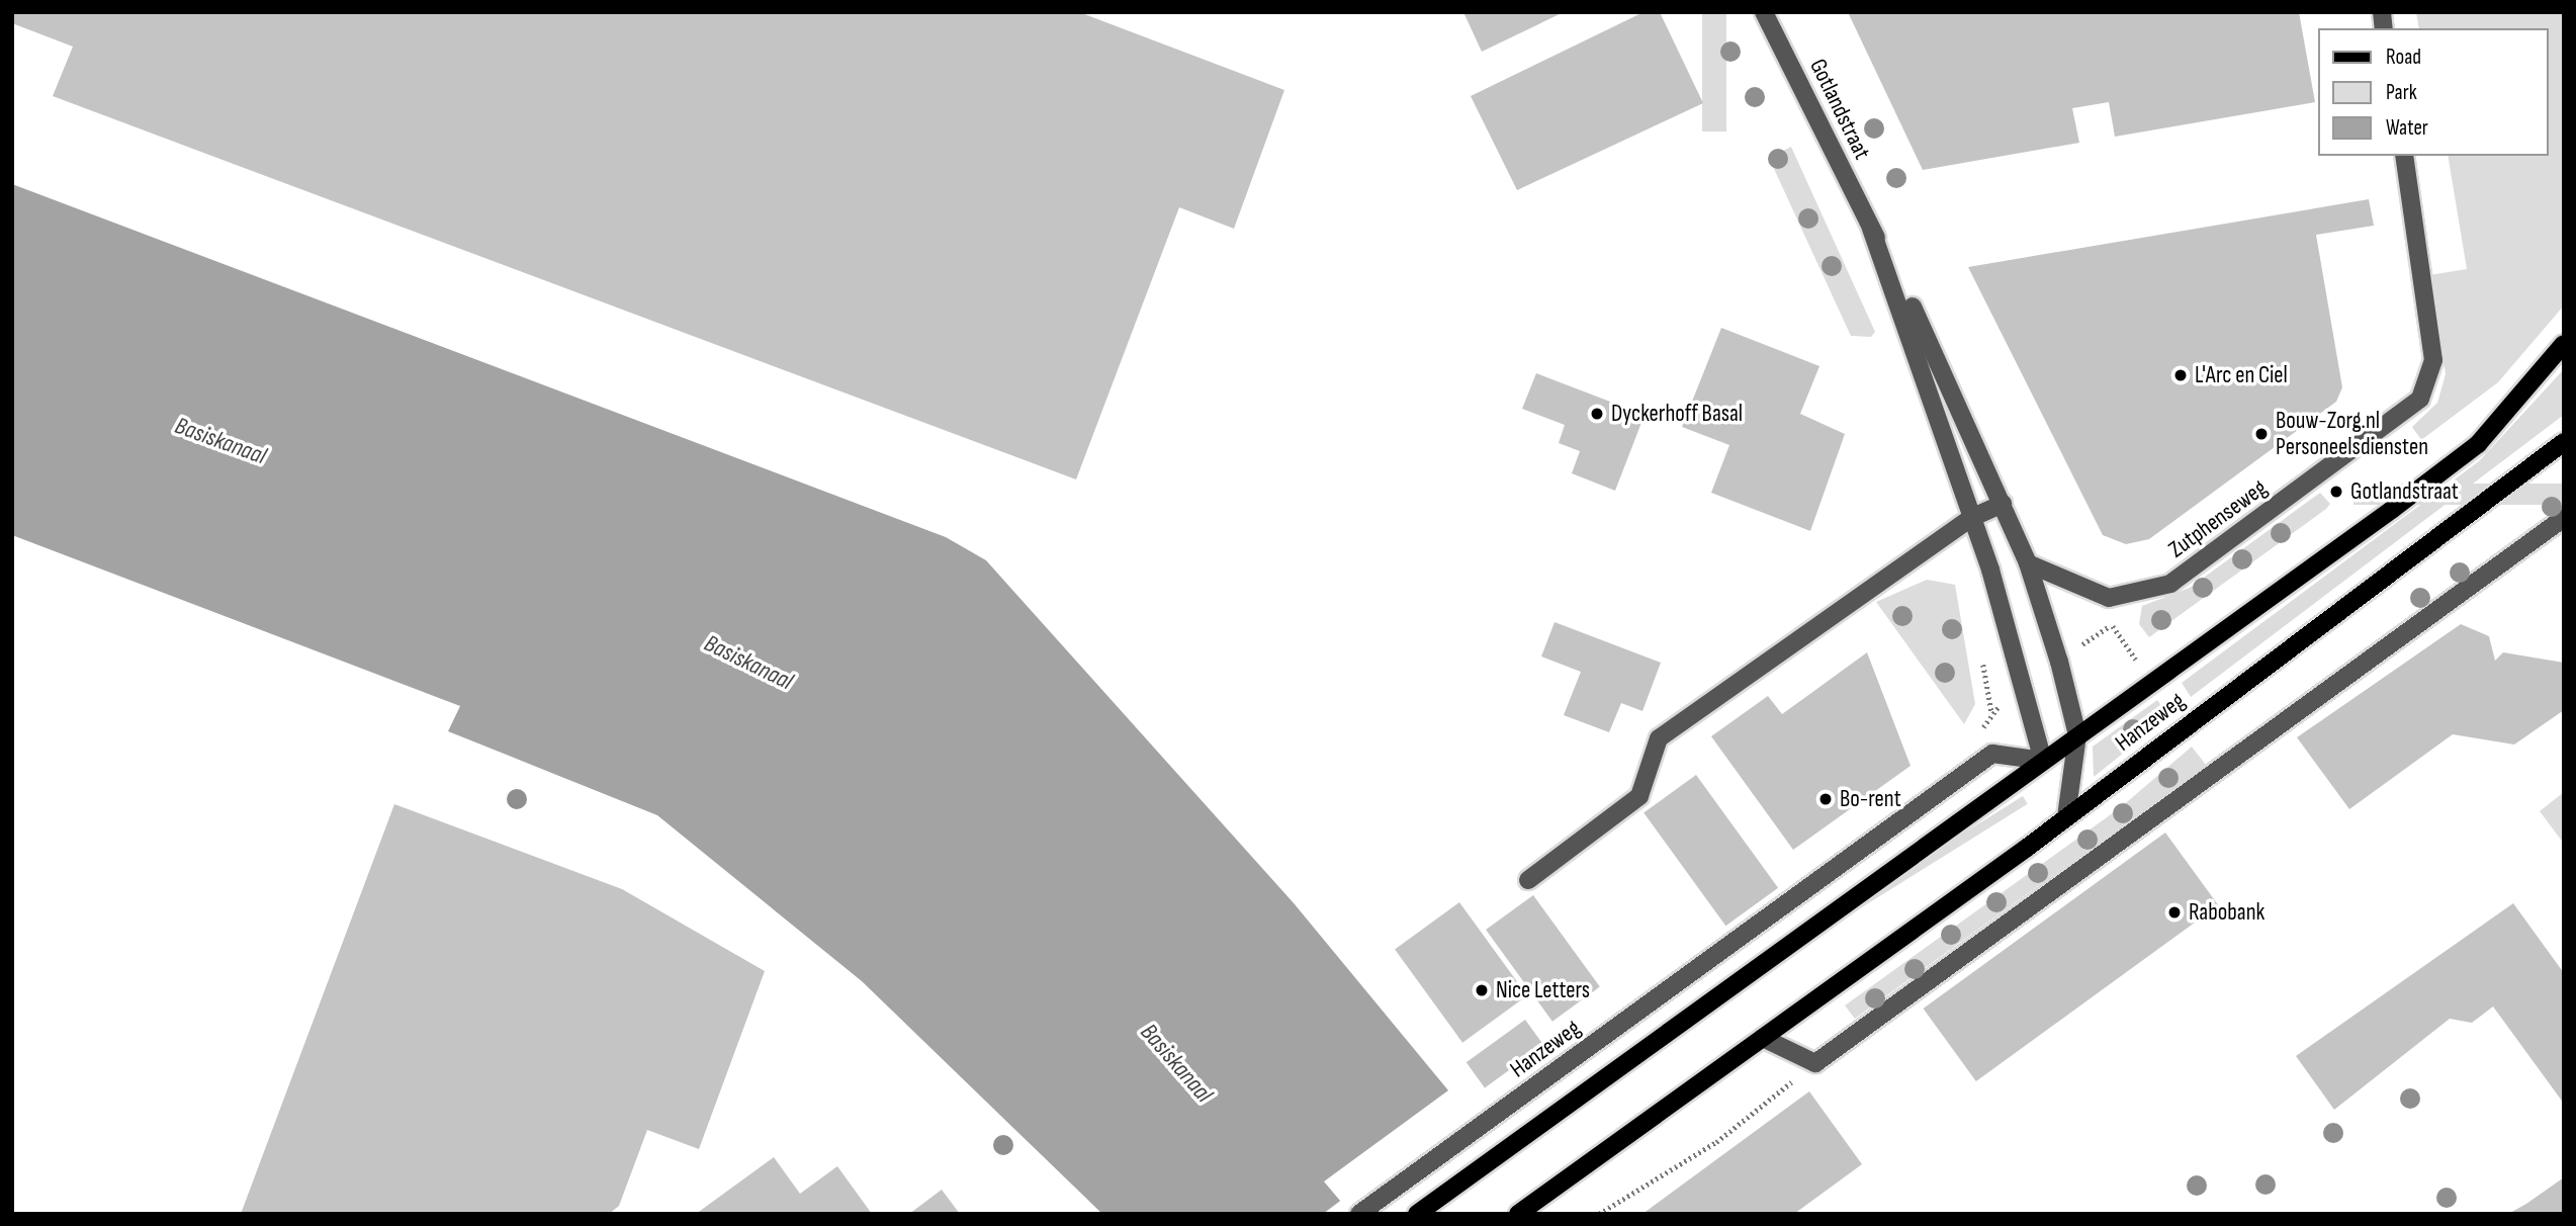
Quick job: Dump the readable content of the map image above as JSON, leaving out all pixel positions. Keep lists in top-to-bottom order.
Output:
{
  "streets": {
    "main road": ["Hanzeweg"],
    "street": ["Gotlandstraat", "Zutphenseweg"]
  },
  "crossings": [
    ["Gotlandstraat", "Zutphenseweg"],
    ["Gotlandstraat", "Hanzeweg"]
  ],
  "water": ["Basiskanaal"],
  "places": [
    "L'Arc en Ciel",
    "Dyckerhoff Basal",
    "Bouw-Zorg.nl Personeelsdiensten",
    "Gotlandstraat",
    "Bo-rent",
    "Rabobank",
    "Nice Letters"
  ],
  "legend": ["Road", "Park", "Water"]
}
